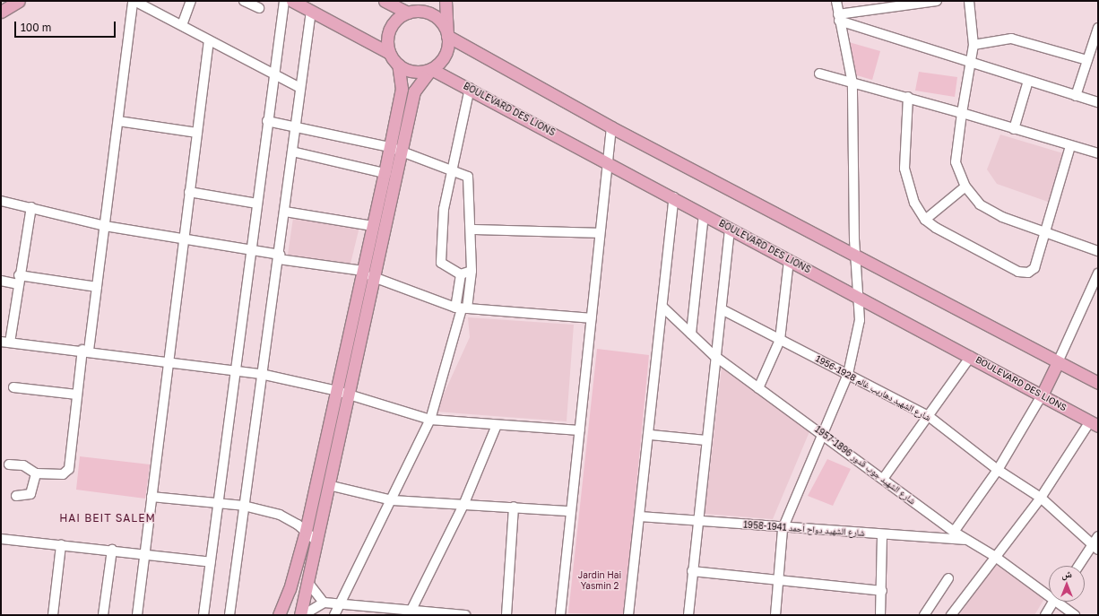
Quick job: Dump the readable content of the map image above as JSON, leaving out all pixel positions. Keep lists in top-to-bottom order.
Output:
{
  "streets": {
    "main road": ["BOULEVARD DES LIONS"],
    "street": ["شارع الشهيد دهاريب غالم 1928-1956", "شارع الشهيد جوب قدور 1896-1957", "شارع الشهيد دواح أحمد 1941-1958"]
  },
  "crossings": [
    ["شارع الشهيد جوب قدور 1896-1957", "شارع الشهيد دواح أحمد 1941-1958"]
  ],
  "districts": ["HAI BEIT SALEM"],
  "parks": ["Jardin Hai Yasmin 2"],
  "scale_bar": "100 m",
  "north": "top"
}
